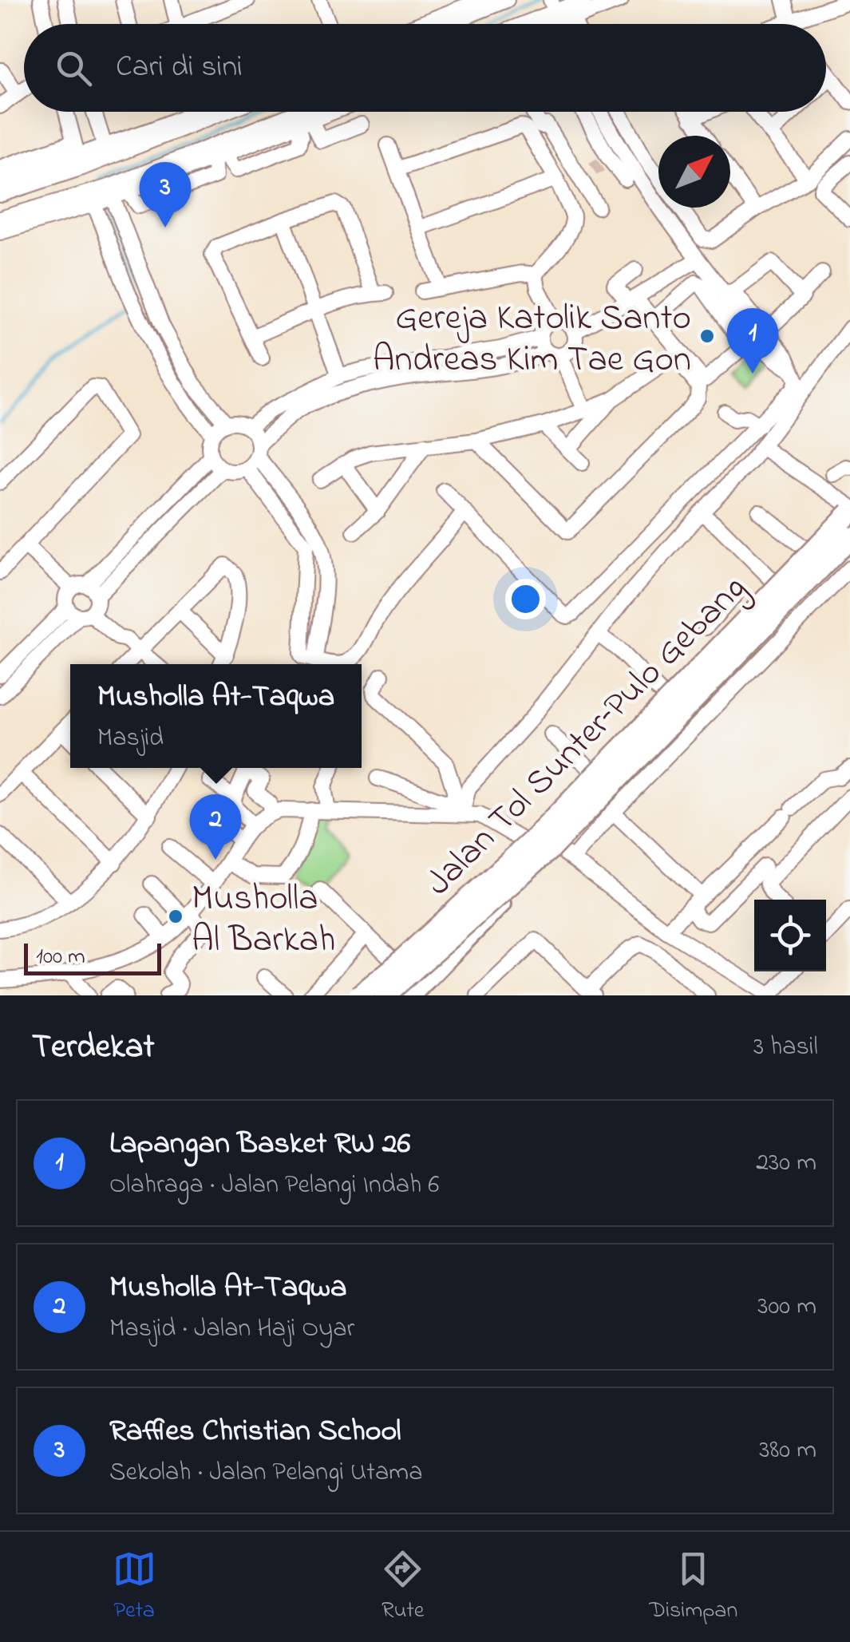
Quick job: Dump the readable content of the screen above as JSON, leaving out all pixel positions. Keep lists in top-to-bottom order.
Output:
{
  "streets": {
    "highway": ["Jalan Tol Sunter–Pulo Gebang"]
  },
  "places": ["Gereja Katolik Santo Andreas Kim Tae Gon", "Musholla Al Barkah"],
  "scale_bar": "100 m",
  "north": "top right",
  "page": {
    "search": "Cari di sini",
    "pins": ["3", "1", "2"],
    "popup": ["Musholla At-Taqwa", "Masjid"],
    "scale": "100 m",
    "heading": ["Terdekat", "3 hasil"],
    "list": [
      {
        "mark": "1",
        "name": "Lapangan Basket RW 26",
        "note": "Olahraga · Jalan Pelangi Indah 6",
        "value": "230 m"
      },
      {
        "mark": "2",
        "name": "Musholla At-Taqwa",
        "note": "Masjid · Jalan Haji Oyar",
        "value": "300 m"
      },
      {
        "mark": "3",
        "name": "Raffles Christian School",
        "note": "Sekolah · Jalan Pelangi Utama",
        "value": "380 m"
      }
    ],
    "nav": ["Peta", "Rute", "Disimpan"]
  }
}
